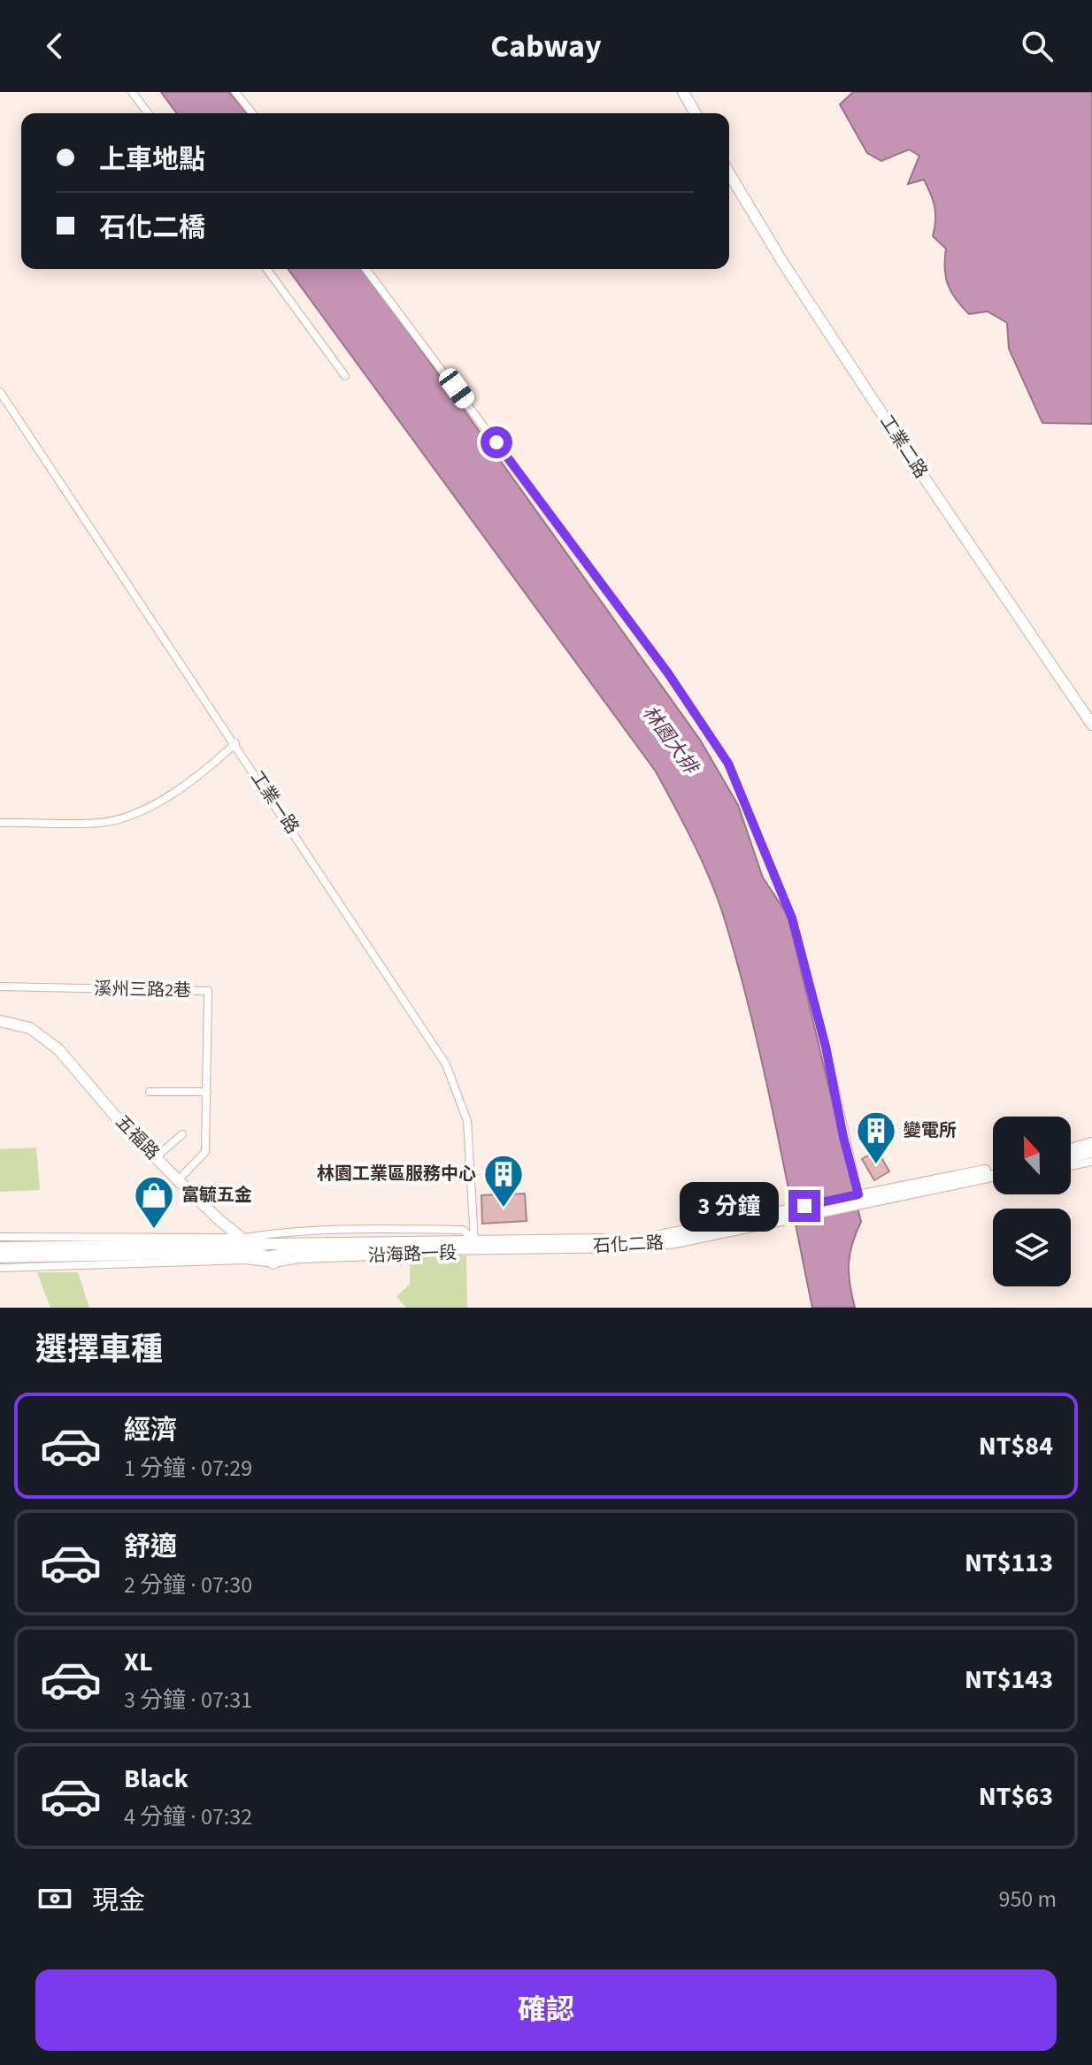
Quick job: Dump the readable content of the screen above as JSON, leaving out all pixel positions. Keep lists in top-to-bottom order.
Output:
{
  "streets": {
    "main road": [
      "工業二路",
      "五福路",
      "石化二路",
      "沿海路一段"
    ],
    "street": ["工業一路", "溪州三路2巷"]
  },
  "crossings": [
    ["工業一路", "石化二路"],
    ["工業一路", "沿海路一段"],
    ["五福路", "沿海路一段"],
    ["石化二路", "沿海路一段"]
  ],
  "water": ["林園大排"],
  "places": {
    "building": ["變電所", "林園工業區服務中心"],
    "shop": ["富毓五金"]
  },
  "north": "top",
  "page": {
    "header": "Cabway",
    "banner": ["上車地點", "石化二橋"],
    "bubble": "3 分鐘",
    "heading": "選擇車種",
    "list": [
      {
        "name": "經濟",
        "note": "1 分鐘 · 07:29",
        "value": "NT$84"
      },
      {
        "name": "舒適",
        "note": "2 分鐘 · 07:30",
        "value": "NT$113"
      },
      {
        "name": "XL",
        "note": "3 分鐘 · 07:31",
        "value": "NT$143"
      },
      {
        "name": "Black",
        "note": "4 分鐘 · 07:32",
        "value": "NT$63"
      }
    ],
    "pay": ["現金", "950 m"],
    "buttons": "確認"
  }
}
